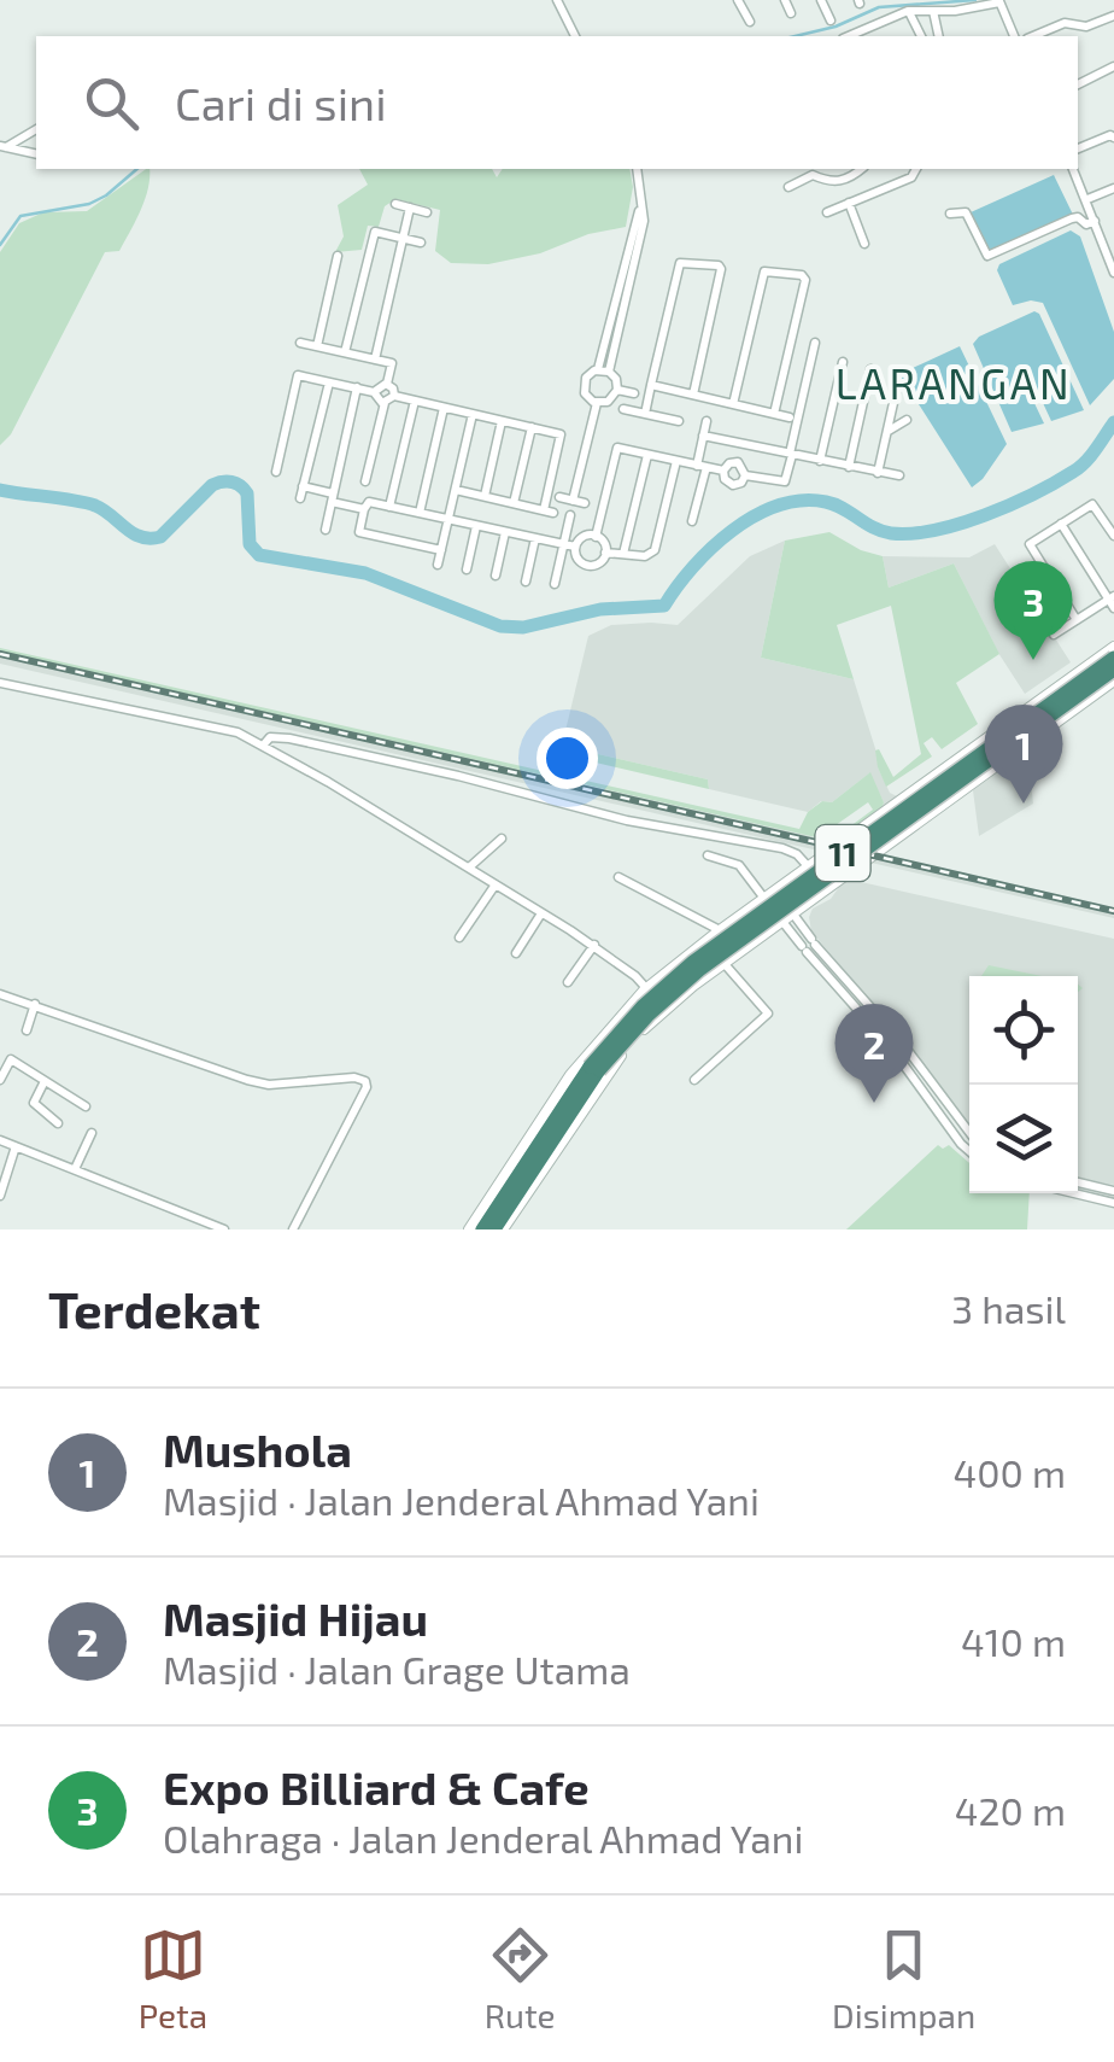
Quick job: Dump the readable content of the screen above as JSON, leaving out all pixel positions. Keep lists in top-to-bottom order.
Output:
{
  "streets": {
    "highway": ["11"]
  },
  "districts": ["LARANGAN"],
  "page": {
    "search": "Cari di sini",
    "pins": ["3", "1", "2"],
    "heading": ["Terdekat", "3 hasil"],
    "list": [
      {
        "mark": "1",
        "name": "Mushola",
        "note": "Masjid · Jalan Jenderal Ahmad Yani",
        "value": "400 m"
      },
      {
        "mark": "2",
        "name": "Masjid Hijau",
        "note": "Masjid · Jalan Grage Utama",
        "value": "410 m"
      },
      {
        "mark": "3",
        "name": "Expo Billiard & Cafe",
        "note": "Olahraga · Jalan Jenderal Ahmad Yani",
        "value": "420 m"
      }
    ],
    "nav": ["Peta", "Rute", "Disimpan"]
  }
}
